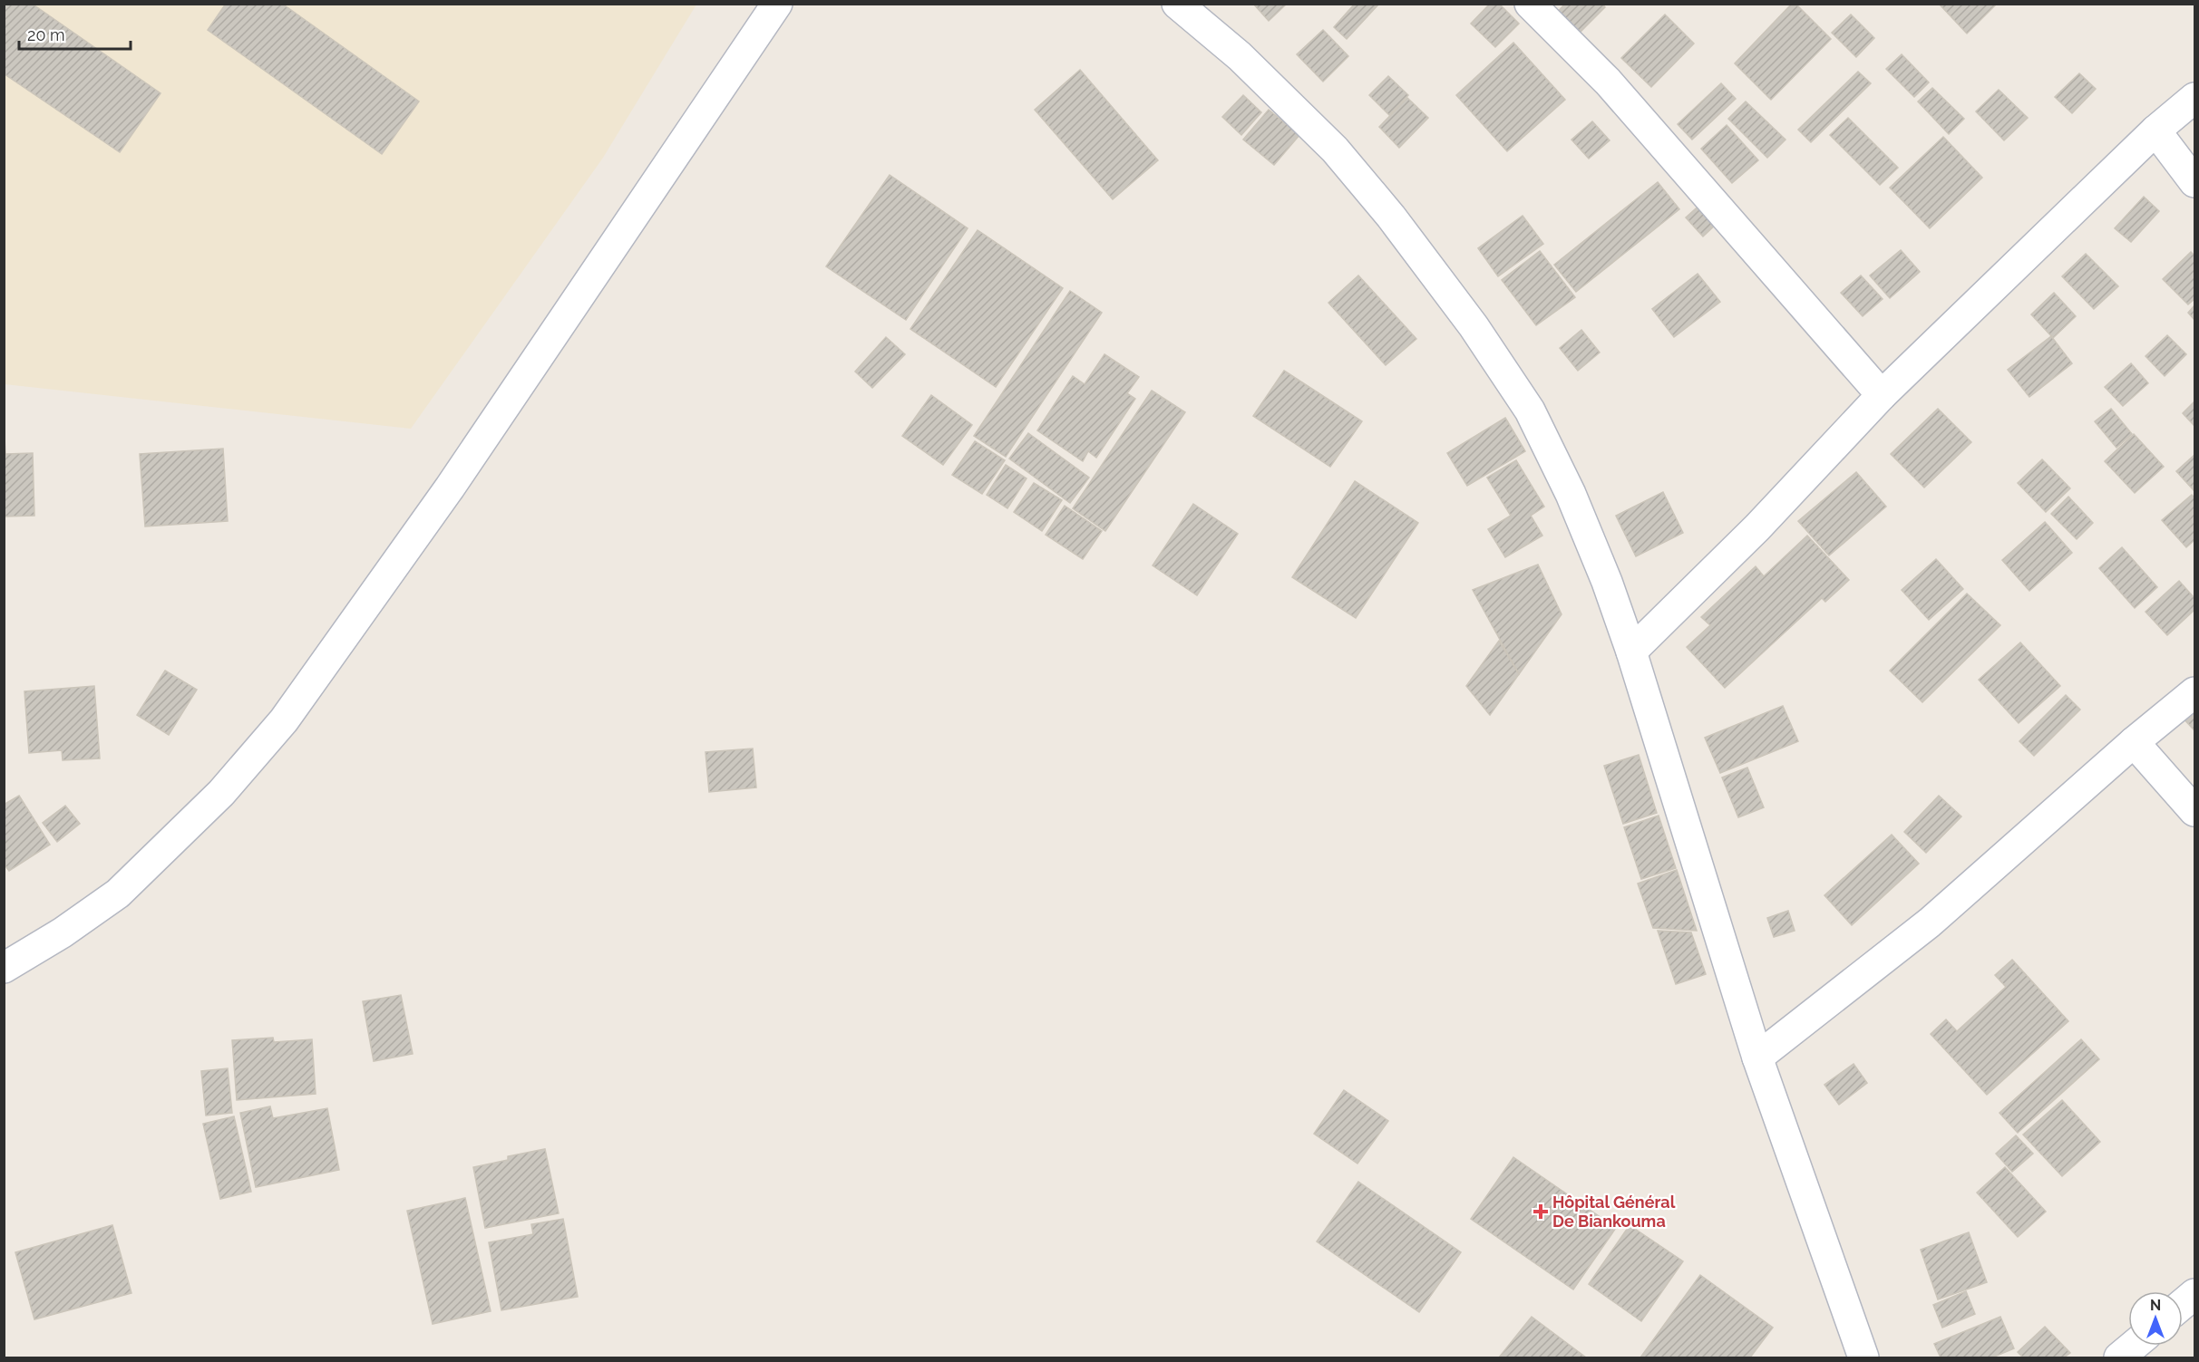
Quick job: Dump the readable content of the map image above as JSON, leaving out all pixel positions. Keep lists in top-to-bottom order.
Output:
{
  "places": {
    "health": ["Hôpital Général De Biankouma"]
  },
  "scale_bar": "20 m",
  "north": "top"
}
